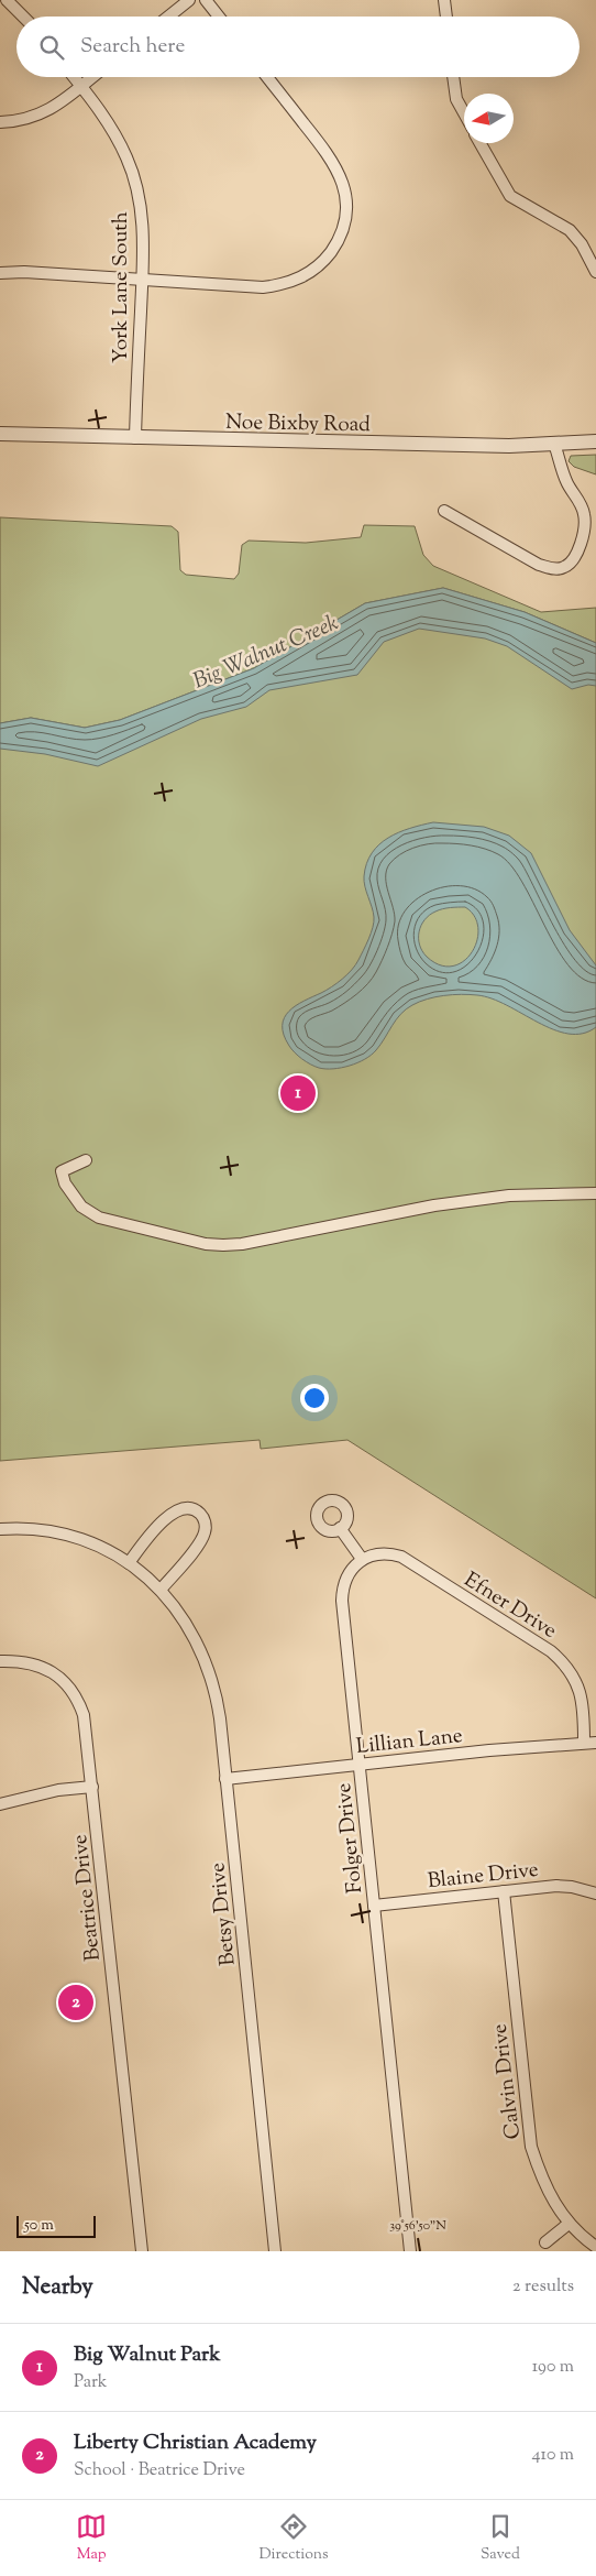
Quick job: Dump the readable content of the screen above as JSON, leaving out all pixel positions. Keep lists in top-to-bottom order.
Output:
{
  "streets": {
    "street": [
      "York Lane South",
      "Noe Bixby Road",
      "Efner Drive",
      "Lillian Lane",
      "Folger Drive",
      "Blaine Drive",
      "Beatrice Drive",
      "Betsy Drive",
      "Calvin Drive"
    ]
  },
  "crossings": [
    ["York Lane South", "Noe Bixby Road"],
    ["Efner Drive", "Lillian Lane"],
    ["Efner Drive", "Folger Drive"],
    ["Lillian Lane", "Folger Drive"],
    ["Lillian Lane", "Betsy Drive"],
    ["Folger Drive", "Blaine Drive"],
    ["Blaine Drive", "Calvin Drive"]
  ],
  "water": ["Big Walnut Creek"],
  "scale_bar": "50 m",
  "north": "left",
  "page": {
    "search": "Search here",
    "pins": ["1", "2"],
    "scale": "50 m",
    "heading": ["Nearby", "2 results"],
    "list": [
      {
        "mark": "1",
        "name": "Big Walnut Park",
        "note": "Park",
        "value": "190 m"
      },
      {
        "mark": "2",
        "name": "Liberty Christian Academy",
        "note": "School · Beatrice Drive",
        "value": "410 m"
      }
    ],
    "nav": ["Map", "Directions", "Saved"]
  },
  "coordinates": ["39°56'50\"N"]
}
